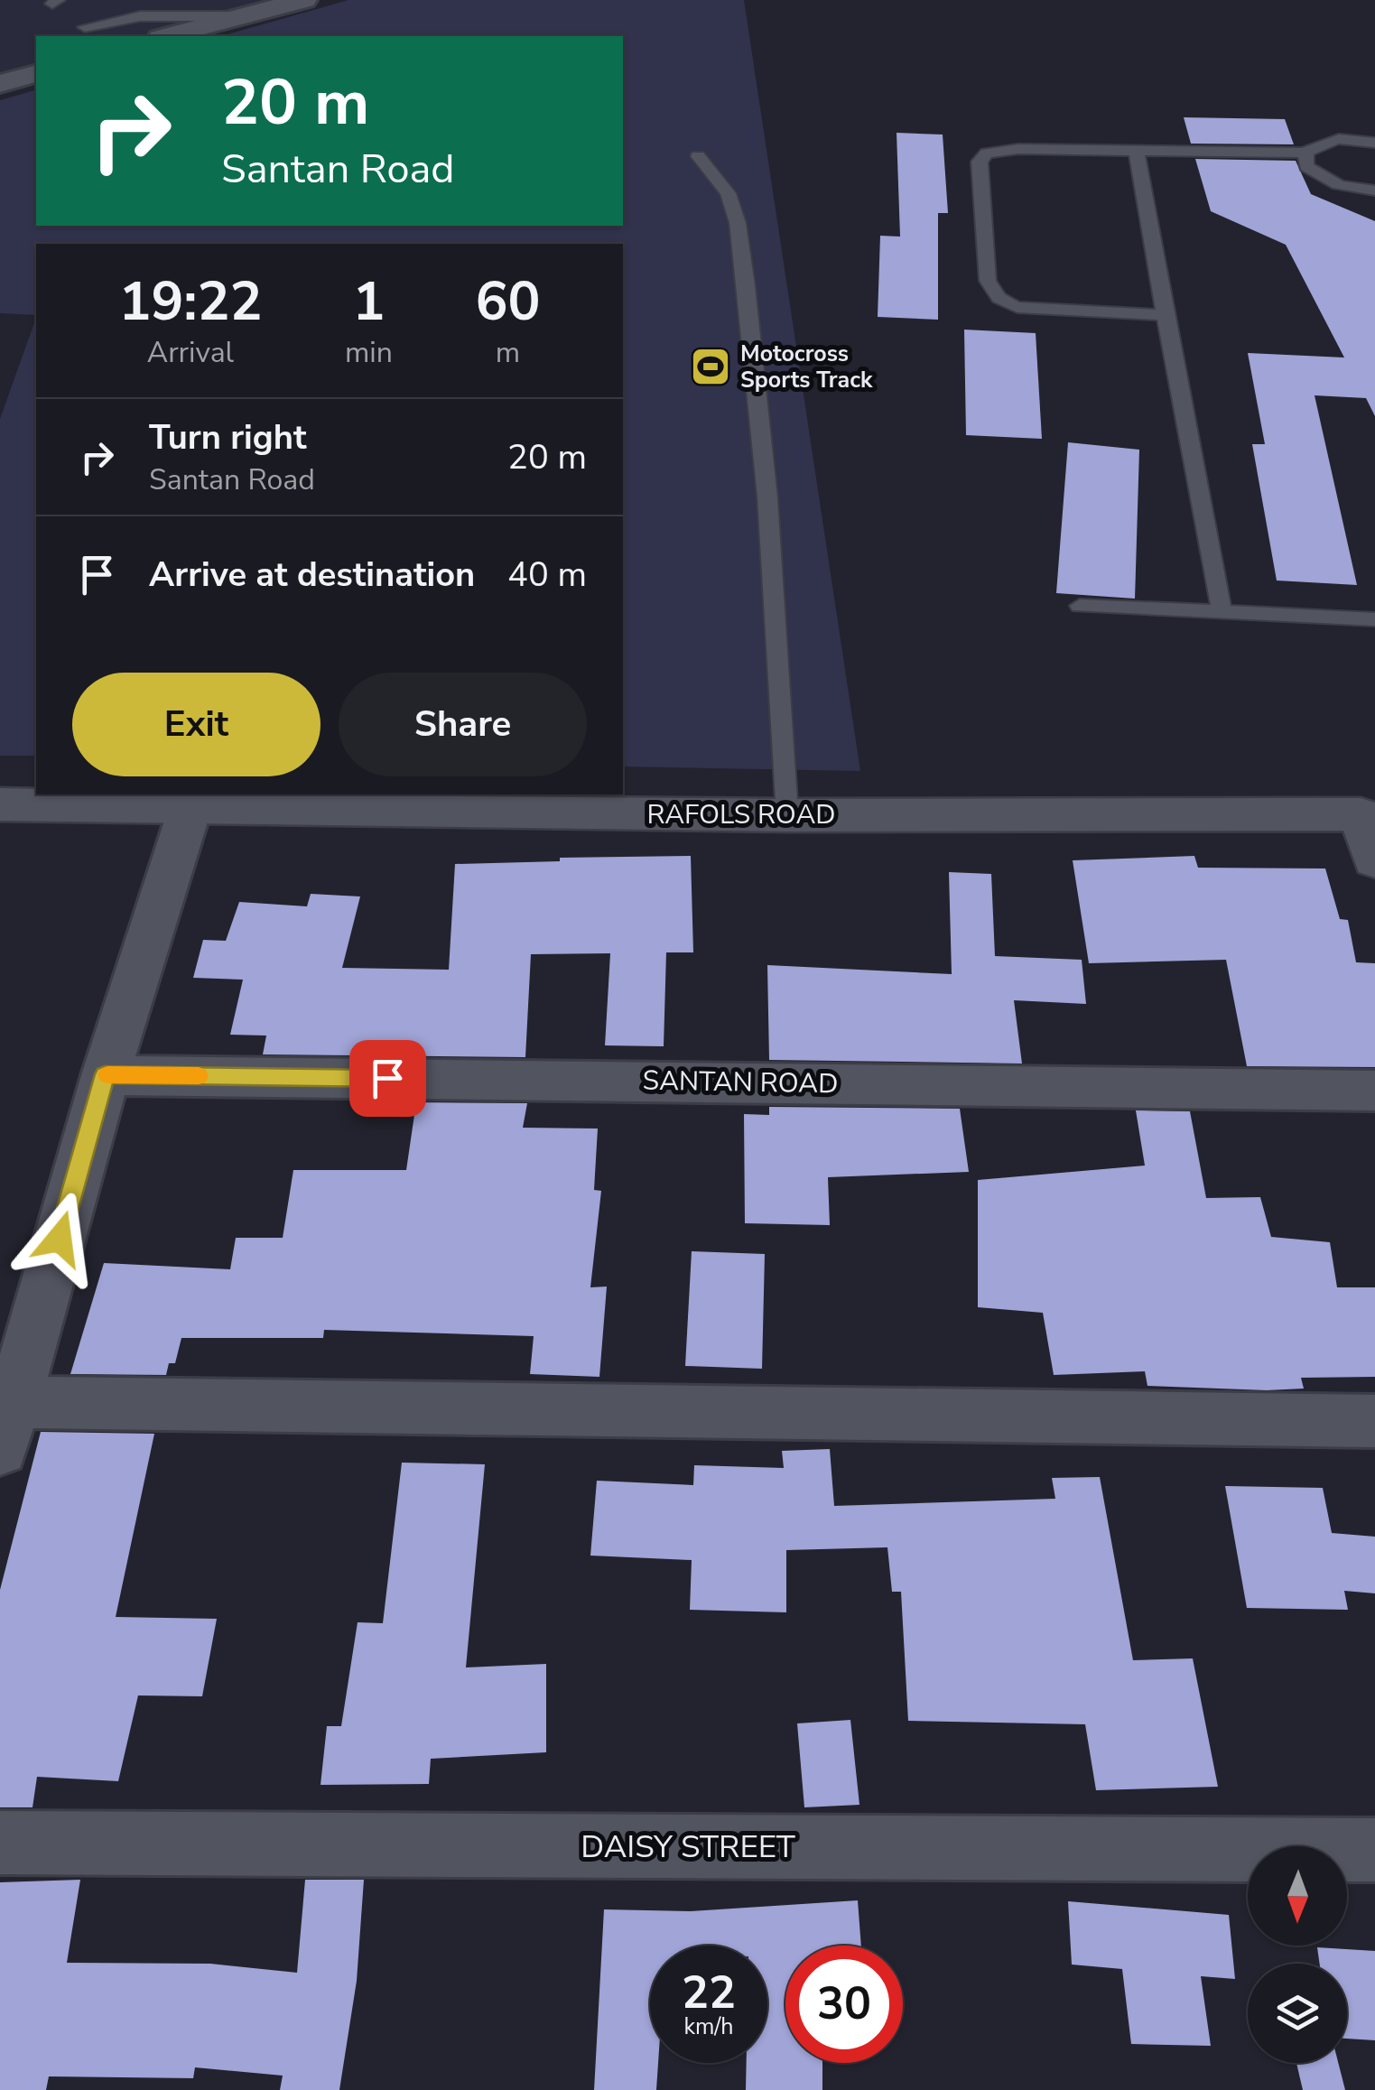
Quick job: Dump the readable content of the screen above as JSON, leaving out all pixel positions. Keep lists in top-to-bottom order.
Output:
{
  "streets": {
    "street": ["RAFOLS ROAD", "SANTAN ROAD", "DAISY STREET"]
  },
  "places": {
    "sports": ["Motocross Sports Track"]
  },
  "north": "bottom",
  "page": {
    "turn": ["20 m", "Santan Road"],
    "eta": [
      "19:22",
      "Arrival",
      "1",
      "min",
      "60",
      "m"
    ],
    "list": [
      {
        "name": "Turn right",
        "note": "Santan Road",
        "value": "20 m"
      },
      {
        "name": "Arrive at destination",
        "value": "40 m"
      }
    ],
    "buttons": ["Exit", "Share"],
    "speed": "22 km/h",
    "limit": "30"
  }
}
